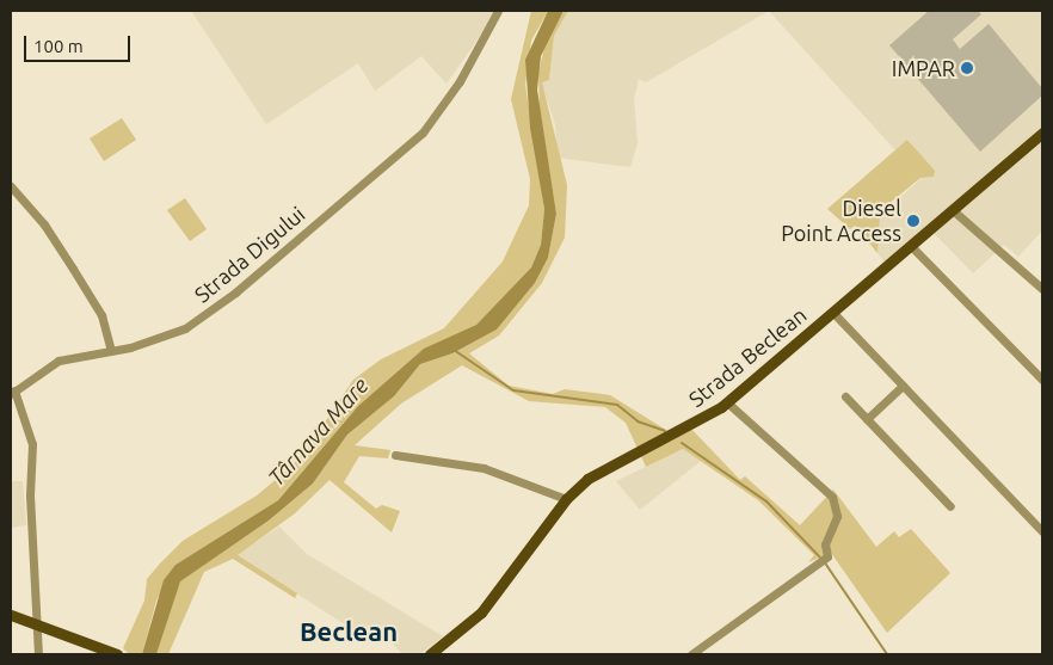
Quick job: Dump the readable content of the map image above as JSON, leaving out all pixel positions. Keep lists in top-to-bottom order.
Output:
{
  "streets": {
    "main road": ["Strada Beclean"],
    "street": ["Strada Digului"]
  },
  "districts": ["Beclean"],
  "water": ["Târnava Mare"],
  "places": ["IMPAR", "Diesel Point Access"],
  "scale_bar": "100 m"
}
